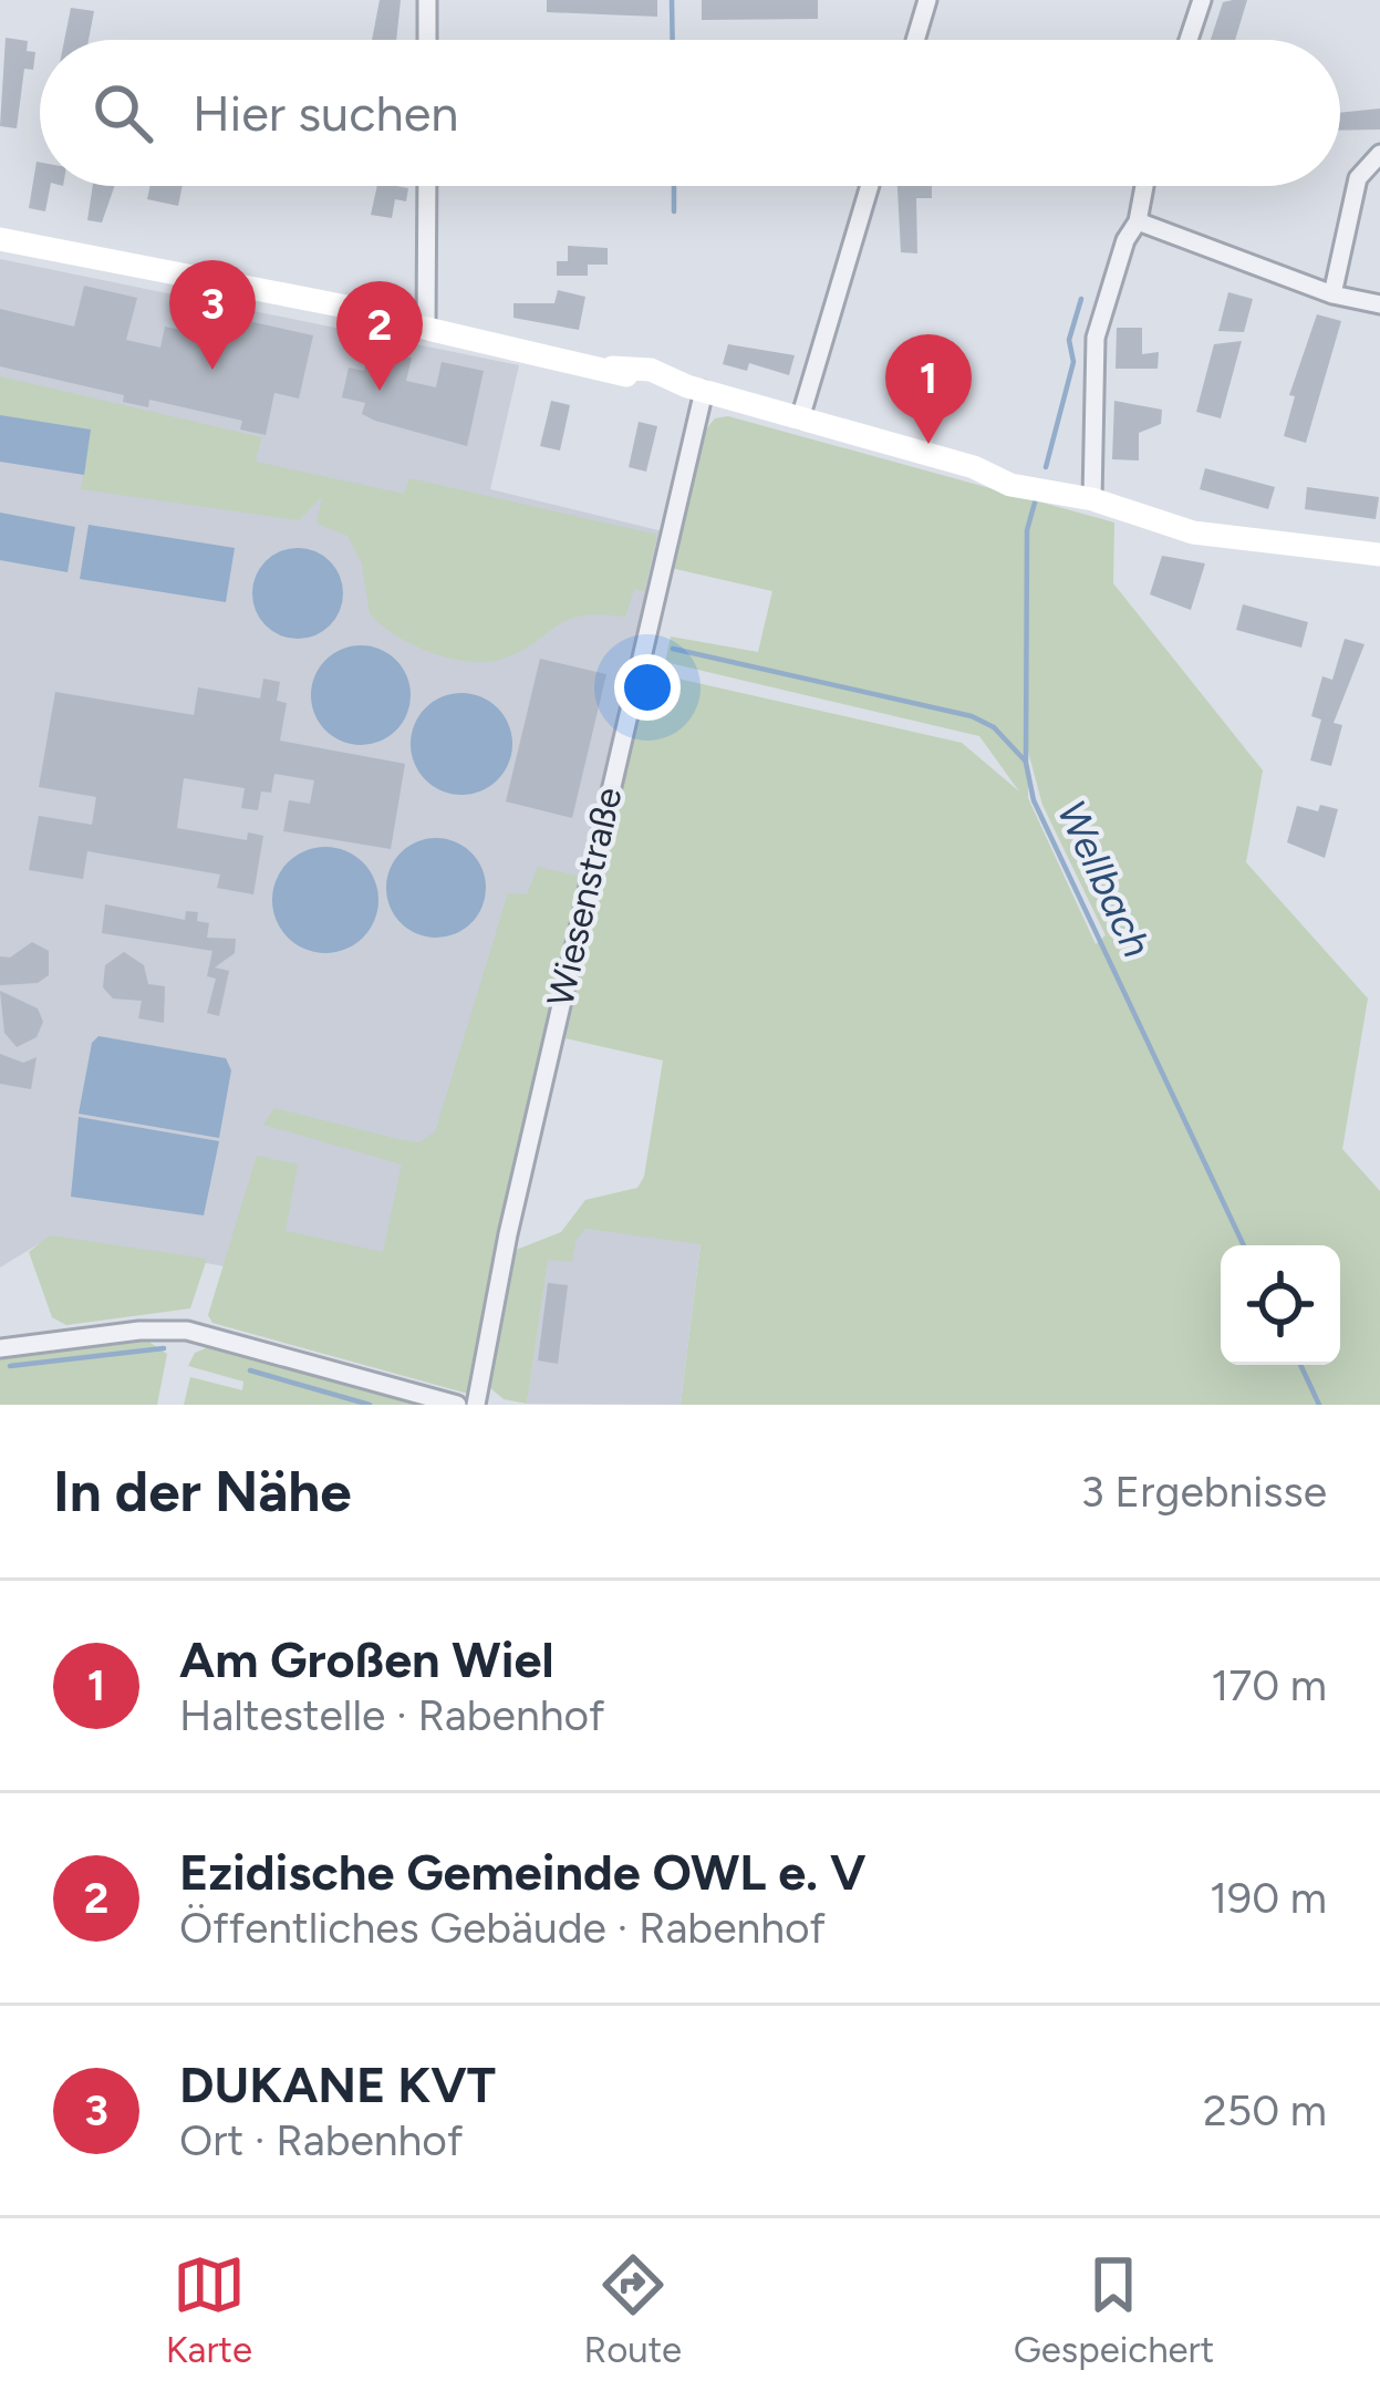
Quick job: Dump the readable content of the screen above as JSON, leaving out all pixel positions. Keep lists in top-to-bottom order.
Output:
{
  "streets": {
    "street": ["Wiesenstraße"]
  },
  "water": ["Wellbach"],
  "page": {
    "search": "Hier suchen",
    "pins": ["3", "2", "1"],
    "heading": ["In der Nähe", "3 Ergebnisse"],
    "list": [
      {
        "mark": "1",
        "name": "Am Großen Wiel",
        "note": "Haltestelle · Rabenhof",
        "value": "170 m"
      },
      {
        "mark": "2",
        "name": "Ezidische Gemeinde OWL e. V",
        "note": "Öffentliches Gebäude · Rabenhof",
        "value": "190 m"
      },
      {
        "mark": "3",
        "name": "DUKANE KVT",
        "note": "Ort · Rabenhof",
        "value": "250 m"
      }
    ],
    "nav": ["Karte", "Route", "Gespeichert"]
  }
}
